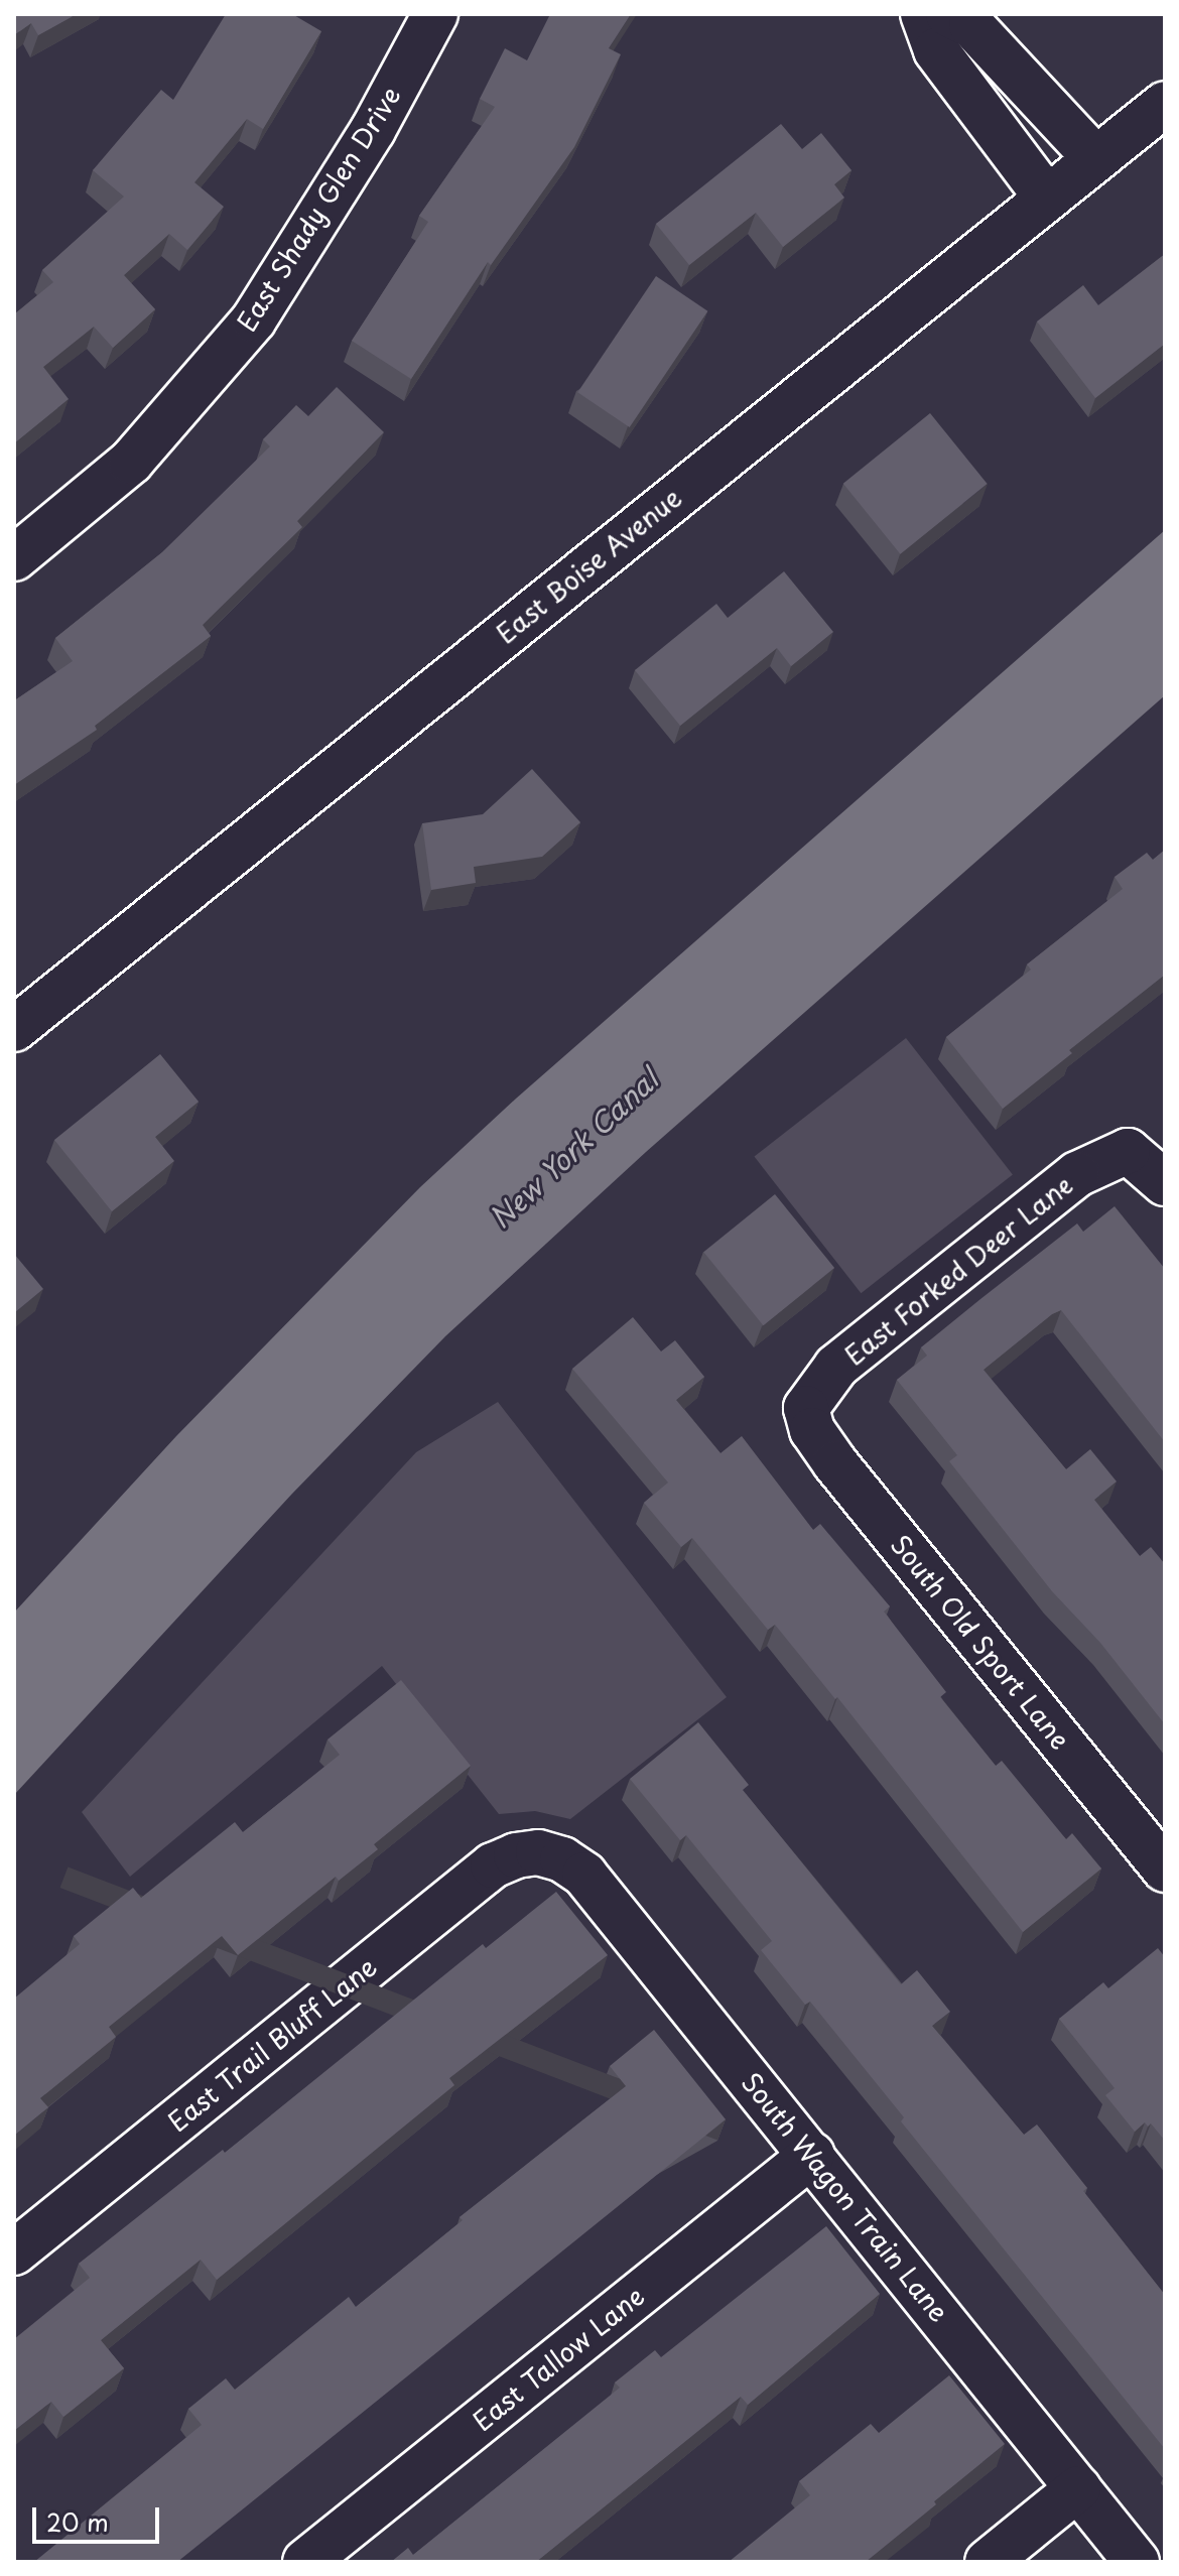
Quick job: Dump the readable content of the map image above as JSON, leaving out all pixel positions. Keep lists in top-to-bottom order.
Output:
{
  "streets": {
    "street": [
      "East Shady Glen Drive",
      "East Boise Avenue",
      "East Forked Deer Lane",
      "South Old Sport Lane",
      "East Trail Bluff Lane",
      "South Wagon Train Lane",
      "East Tallow Lane"
    ]
  },
  "crossings": [
    ["East Forked Deer Lane", "South Old Sport Lane"],
    ["East Trail Bluff Lane", "South Wagon Train Lane"],
    ["South Wagon Train Lane", "East Tallow Lane"]
  ],
  "water": ["New York Canal"],
  "scale_bar": "20 m"
}
